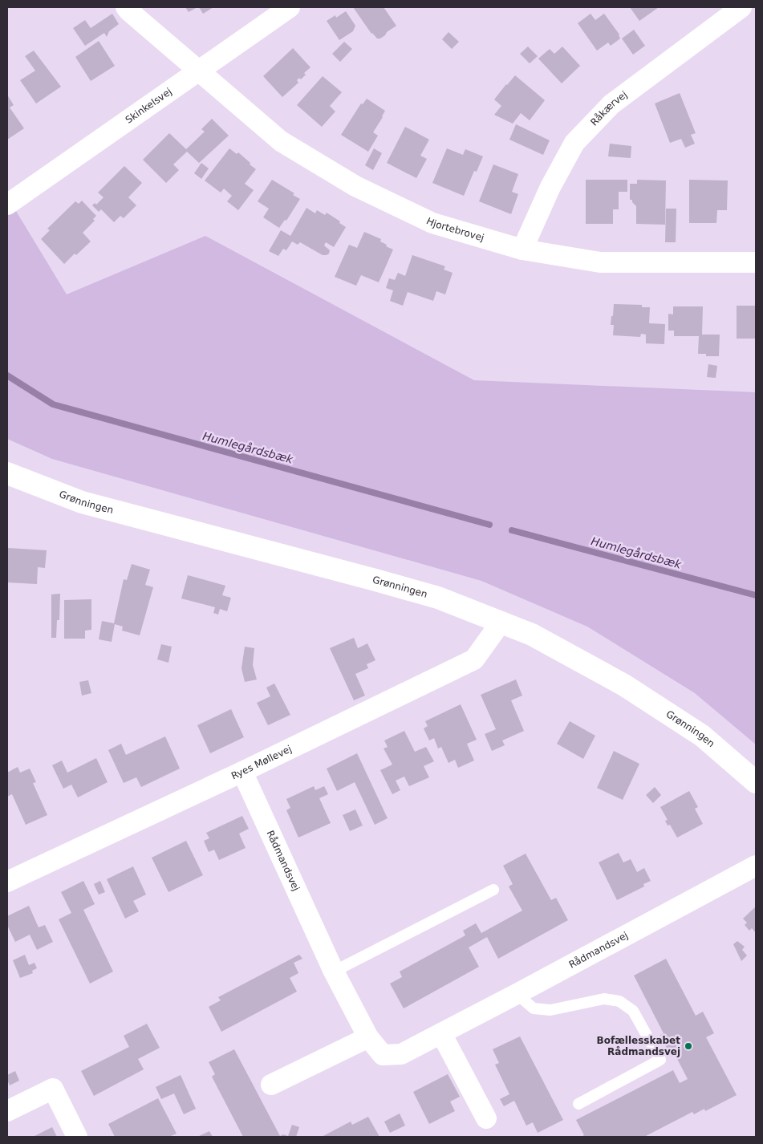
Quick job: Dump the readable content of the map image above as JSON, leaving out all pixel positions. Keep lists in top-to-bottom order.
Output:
{
  "streets": {
    "street": [
      "Skinkelsvej",
      "Råkærvej",
      "Hjortebrovej",
      "Grønningen",
      "Ryes Møllevej",
      "Rådmandsvej"
    ]
  },
  "crossings": [
    ["Skinkelsvej", "Hjortebrovej"],
    ["Råkærvej", "Hjortebrovej"],
    ["Grønningen", "Ryes Møllevej"],
    ["Ryes Møllevej", "Rådmandsvej"]
  ],
  "water": ["Humlegårdsbæk"],
  "places": ["Bofællesskabet Rådmandsvej"]
}
